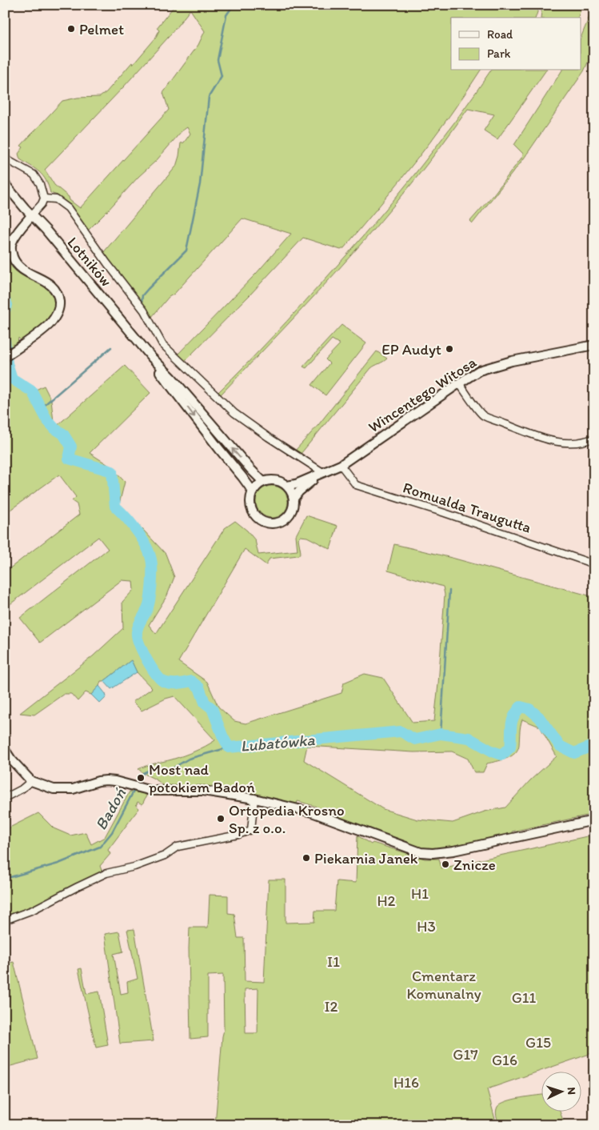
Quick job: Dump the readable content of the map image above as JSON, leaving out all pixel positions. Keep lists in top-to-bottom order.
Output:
{
  "streets": {
    "street": ["Lotników", "Wincentego Witosa", "Romualda Traugutta"]
  },
  "crossings": [
    ["Lotników", "Wincentego Witosa"],
    ["Wincentego Witosa", "Romualda Traugutta"]
  ],
  "water": ["Lubatówka", "Badoń"],
  "parks": [
    "H1",
    "H2",
    "H3",
    "I1",
    "Cmentarz Komunalny",
    "G11",
    "I2",
    "G15",
    "G17",
    "G16",
    "H16"
  ],
  "places": [
    "Pelmet",
    "EP Audyt",
    "Most nad potokiem Badoń",
    "Ortopedia Krosno Sp. z o.o.",
    "Piekarnia Janek",
    "Znicze"
  ],
  "legend": ["Road", "Park"],
  "north": "right"
}
